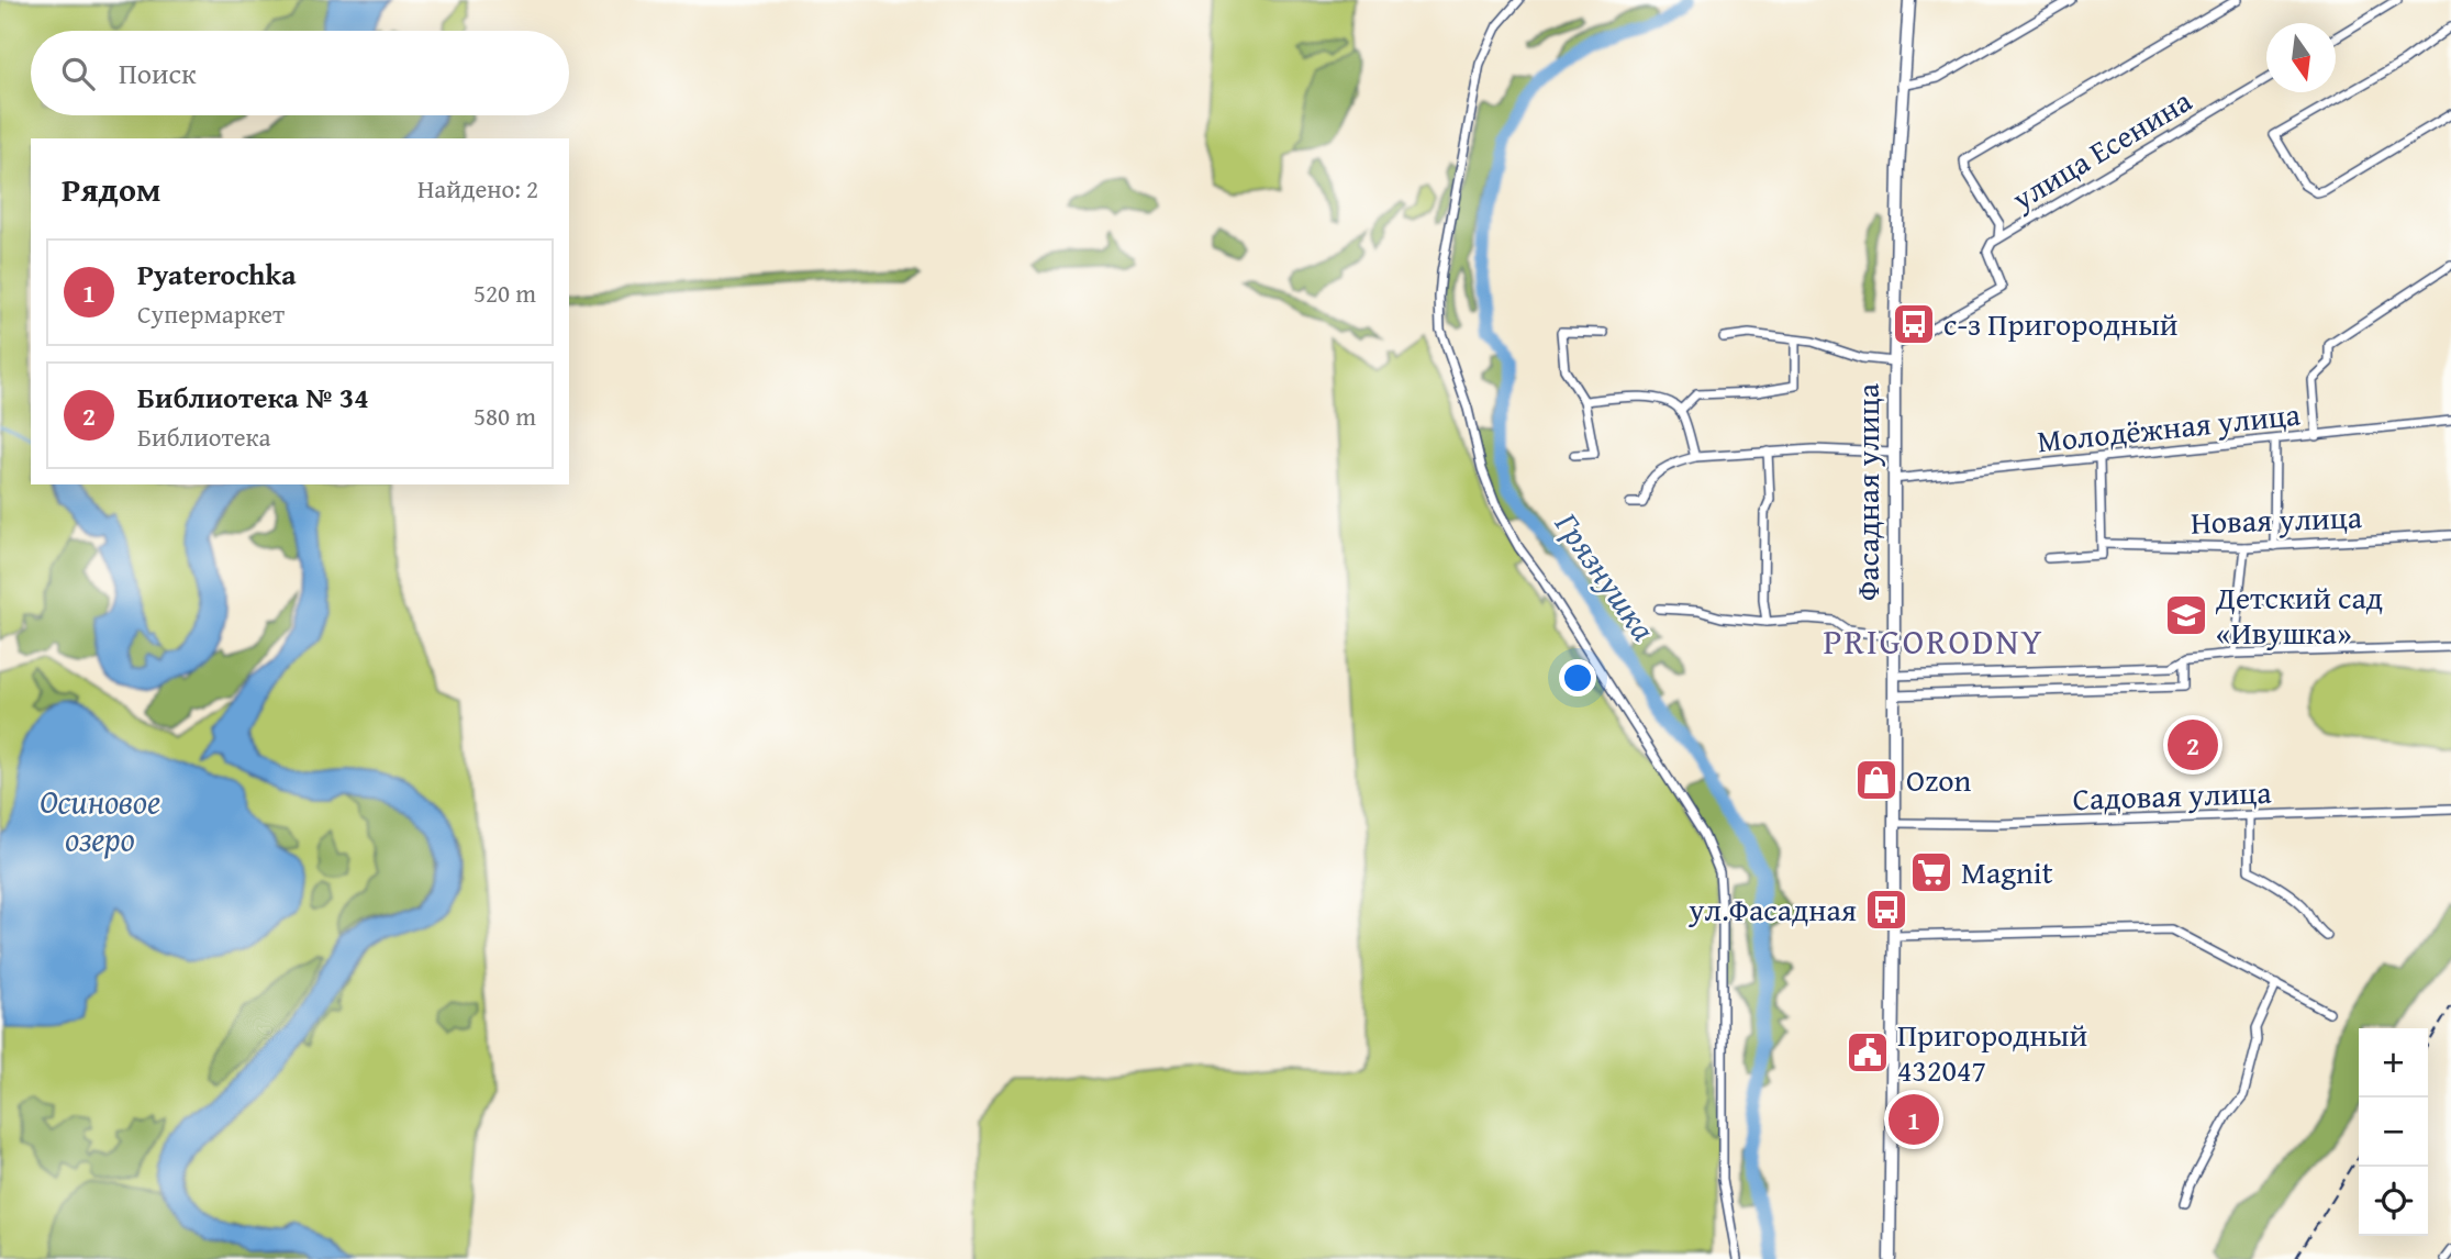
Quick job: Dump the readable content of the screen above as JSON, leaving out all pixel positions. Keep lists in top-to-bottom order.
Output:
{
  "streets": {
    "main road": ["Фасадная улица"],
    "street": [
      "улица Есенина",
      "Молодёжная улица",
      "Новая улица",
      "Садовая улица"
    ]
  },
  "crossings": [
    ["улица Есенина", "Фасадная улица"],
    ["Молодёжная улица", "Фасадная улица"],
    ["Фасадная улица", "Садовая улица"]
  ],
  "districts": ["PRIGORODNY"],
  "water": ["Грязнушка", "Осиновое озеро"],
  "places": {
    "bus stop": ["с-з Пригородный", "ул.Фасадная"],
    "school or university": ["Детский сад «Ивушка»"],
    "shop": ["Ozon"],
    "supermarket": ["Magnit"],
    "public building": ["Пригородный 432047"]
  },
  "north": "bottom",
  "page": {
    "search": "Поиск",
    "heading": ["Рядом", "Найдено: 2"],
    "list": [
      {
        "mark": "1",
        "name": "Pyaterochka",
        "note": "Супермаркет",
        "value": "520 m"
      },
      {
        "mark": "2",
        "name": "Библиотека № 34",
        "note": "Библиотека",
        "value": "580 m"
      }
    ],
    "pins": ["2", "1"],
    "map_buttons": ["+", "−"]
  }
}
